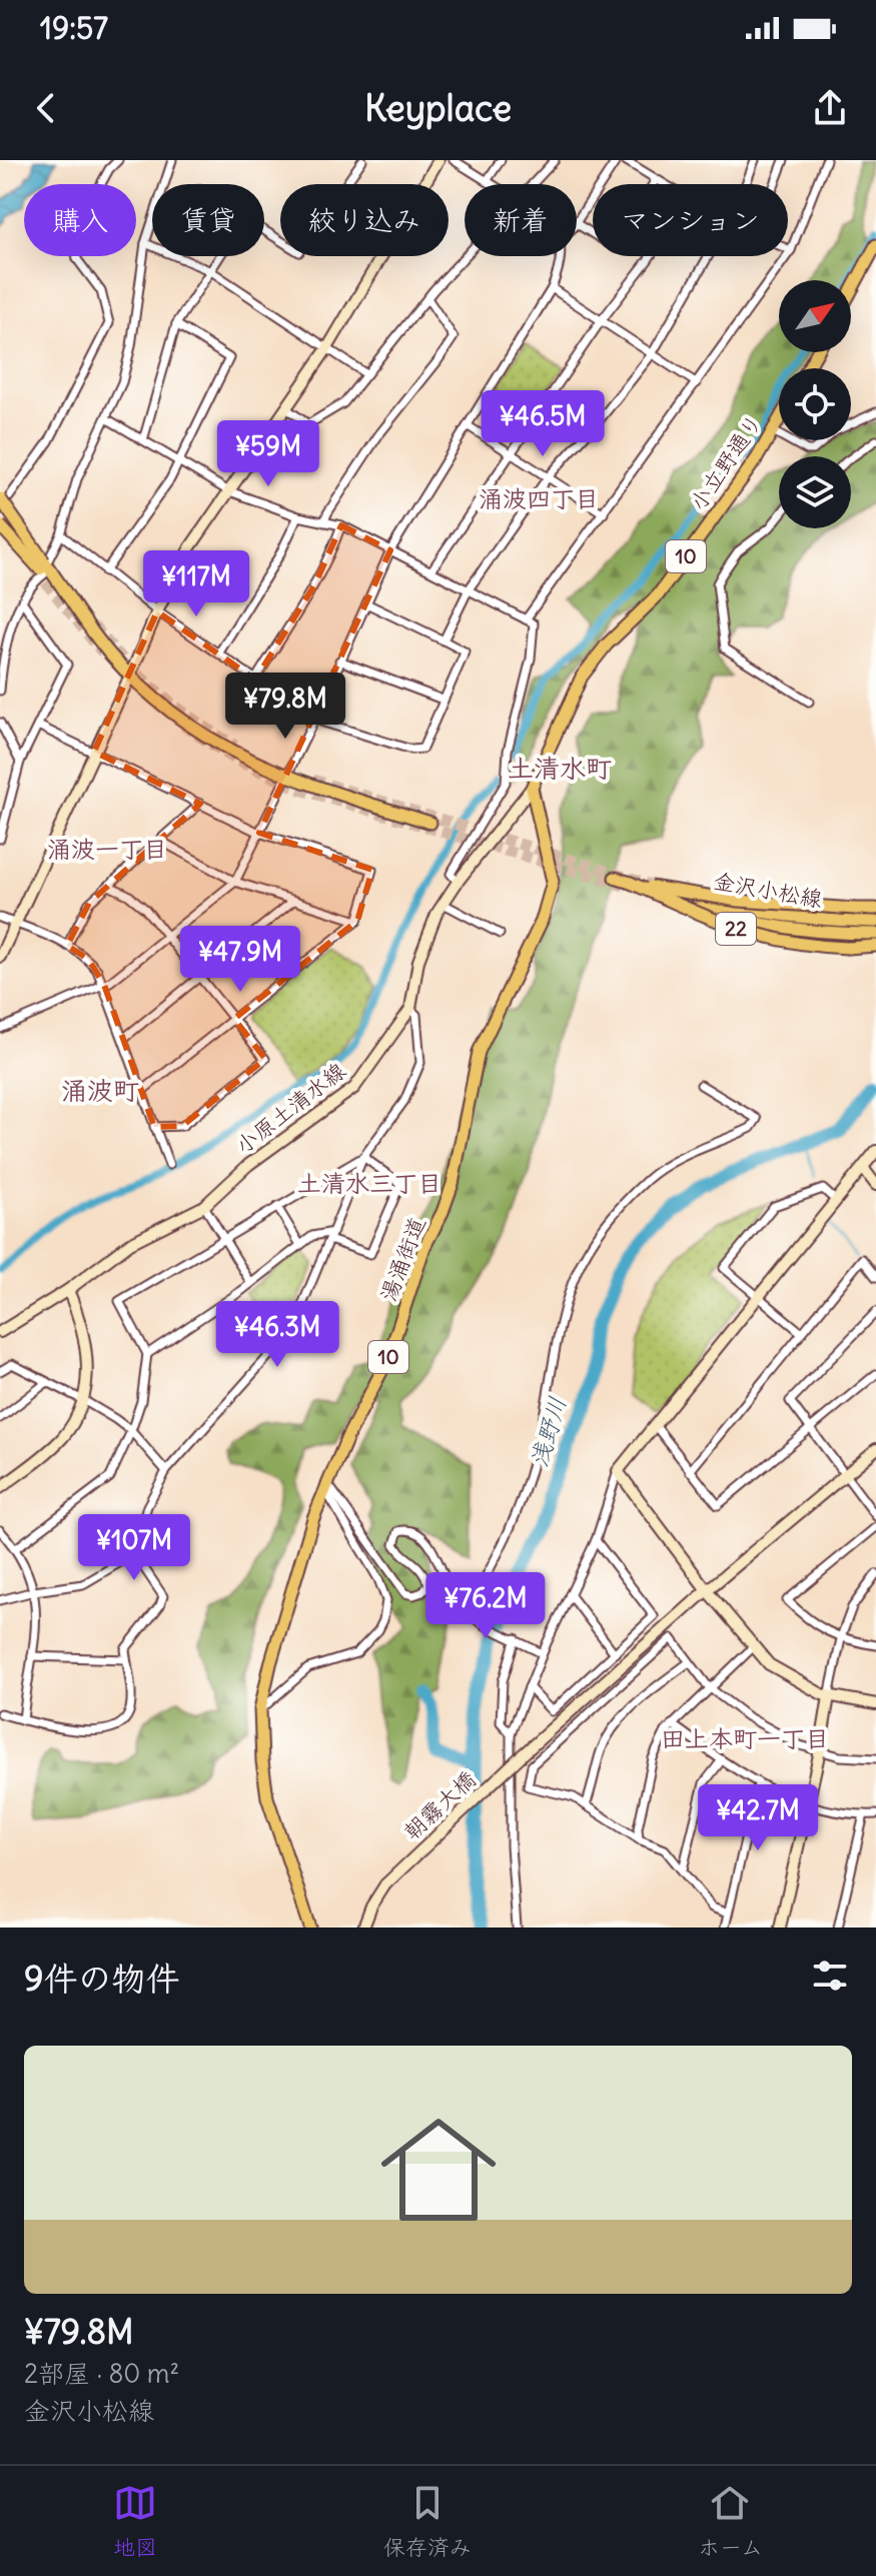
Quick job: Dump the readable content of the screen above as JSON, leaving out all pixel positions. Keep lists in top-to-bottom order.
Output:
{
  "streets": {
    "main road": [
      "小立野通り",
      "10",
      "金沢小松線",
      "22",
      "湯涌街道"
    ],
    "street": ["小原土清水線", "朝霧大橋"]
  },
  "crossings": [
    ["小立野通り", "小原土清水線"],
    ["小立野通り", "湯涌街道"],
    ["小原土清水線", "湯涌街道"]
  ],
  "districts": [
    "涌波四丁目",
    "土清水町",
    "涌波一丁目",
    "涌波町",
    "土清水三丁目",
    "田上本町一丁目"
  ],
  "water": ["浅野川"],
  "north": "top right",
  "page": {
    "status": "19:57",
    "header": "Keyplace",
    "chip": [
      "購入",
      "賃貸",
      "絞り込み",
      "新着",
      "マンション"
    ],
    "price": [
      "¥46.5M",
      "¥59M",
      "¥117M",
      "¥79.8M",
      "¥47.9M",
      "¥46.3M",
      "¥107M",
      "¥76.2M",
      "¥42.7M"
    ],
    "heading": "9件の物件",
    "list": [
      {
        "name": "¥79.8M",
        "note": "2部屋 · 80 m² · 金沢小松線"
      }
    ],
    "tabs": ["地図", "保存済み", "ホーム"]
  }
}
